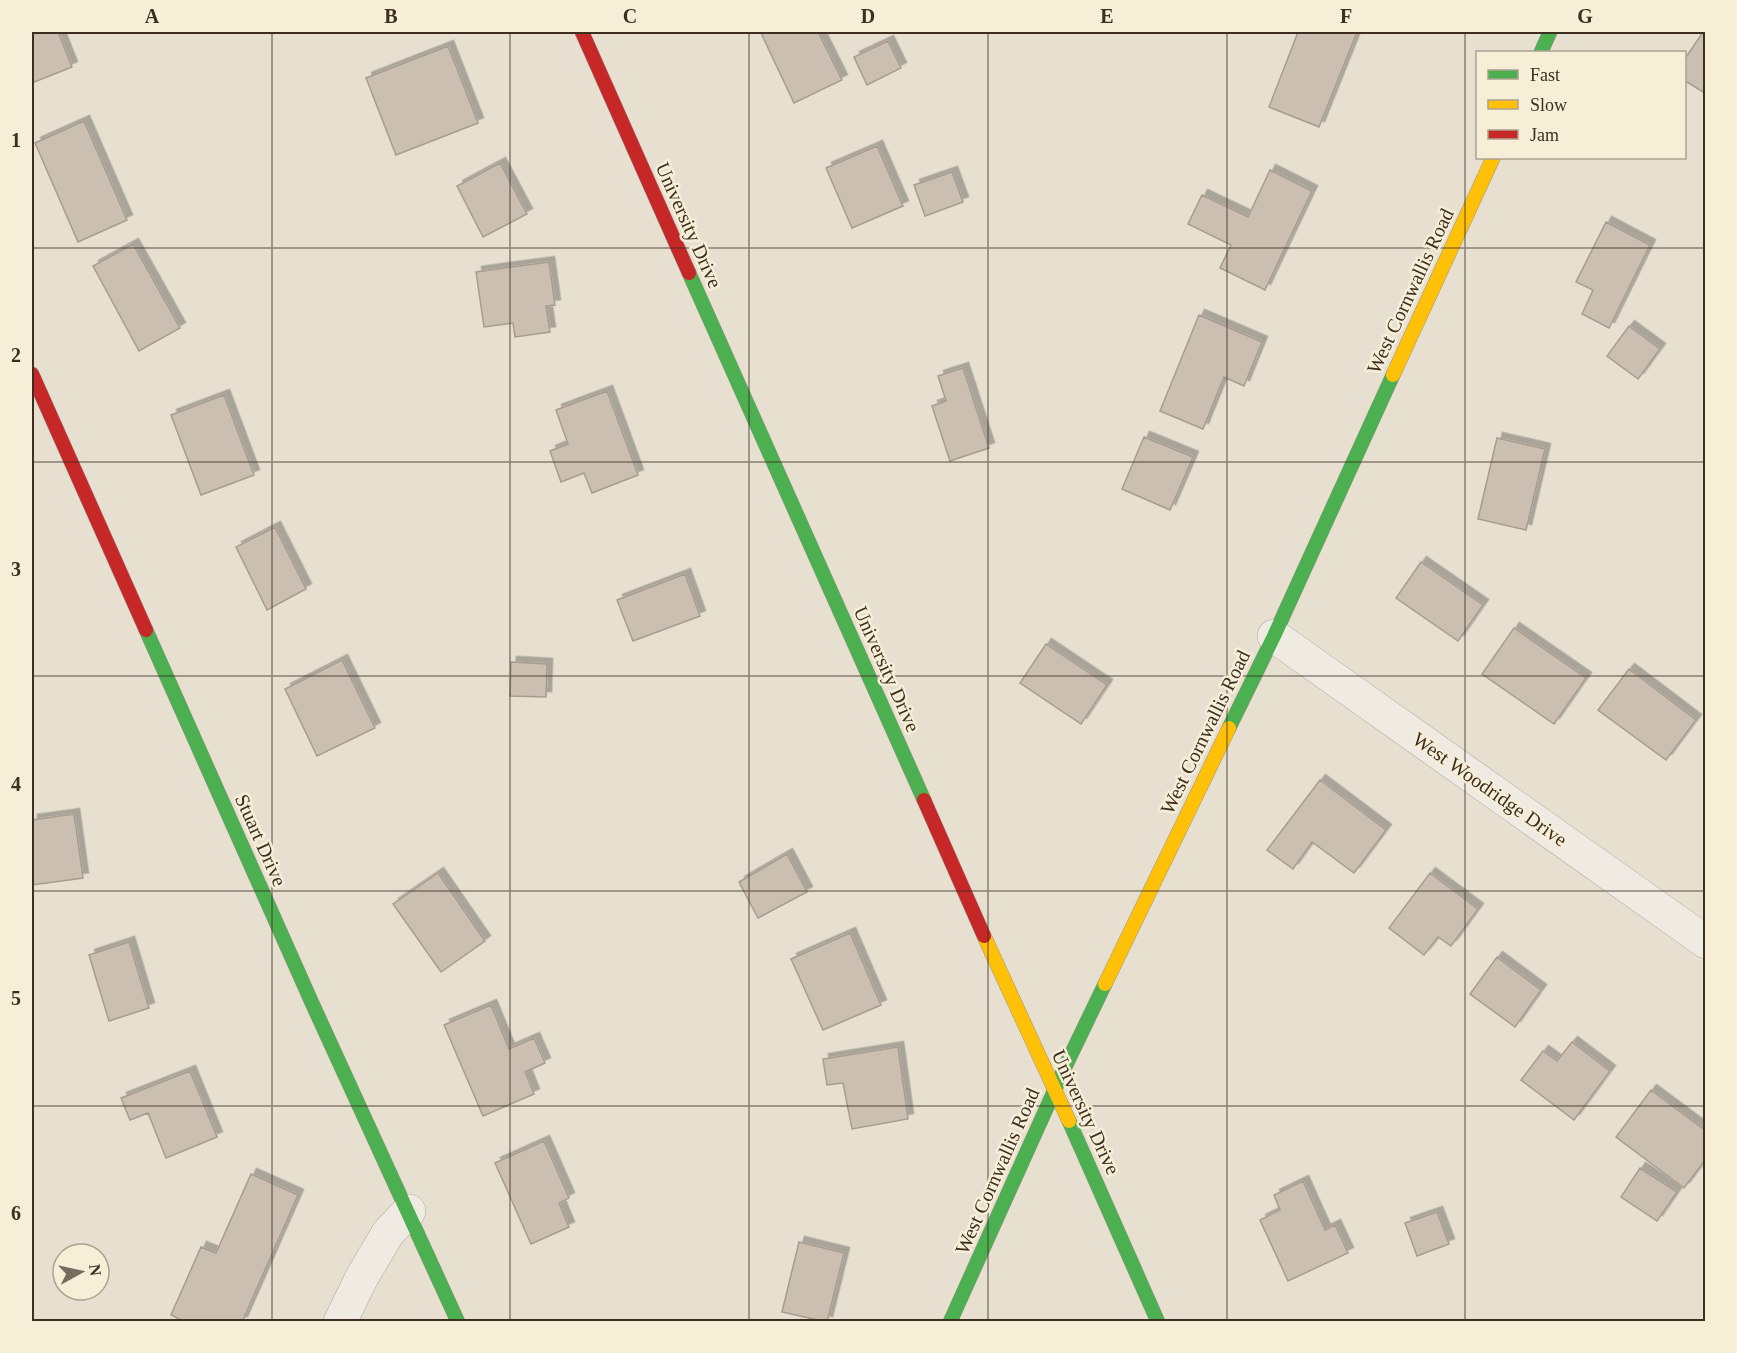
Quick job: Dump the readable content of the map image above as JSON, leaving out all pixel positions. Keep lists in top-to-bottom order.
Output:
{
  "streets": {
    "street": [
      "University Drive",
      "West Cornwallis Road",
      "West Woodridge Drive",
      "Stuart Drive"
    ]
  },
  "crossings": [
    ["University Drive", "West Cornwallis Road"],
    ["West Cornwallis Road", "West Woodridge Drive"]
  ],
  "legend": ["Fast", "Slow", "Jam"],
  "north": "right",
  "grid": {
    "columns": [
      "A",
      "B",
      "C",
      "D",
      "E",
      "F",
      "G"
    ],
    "rows": [
      "1",
      "2",
      "3",
      "4",
      "5",
      "6"
    ]
  }
}
